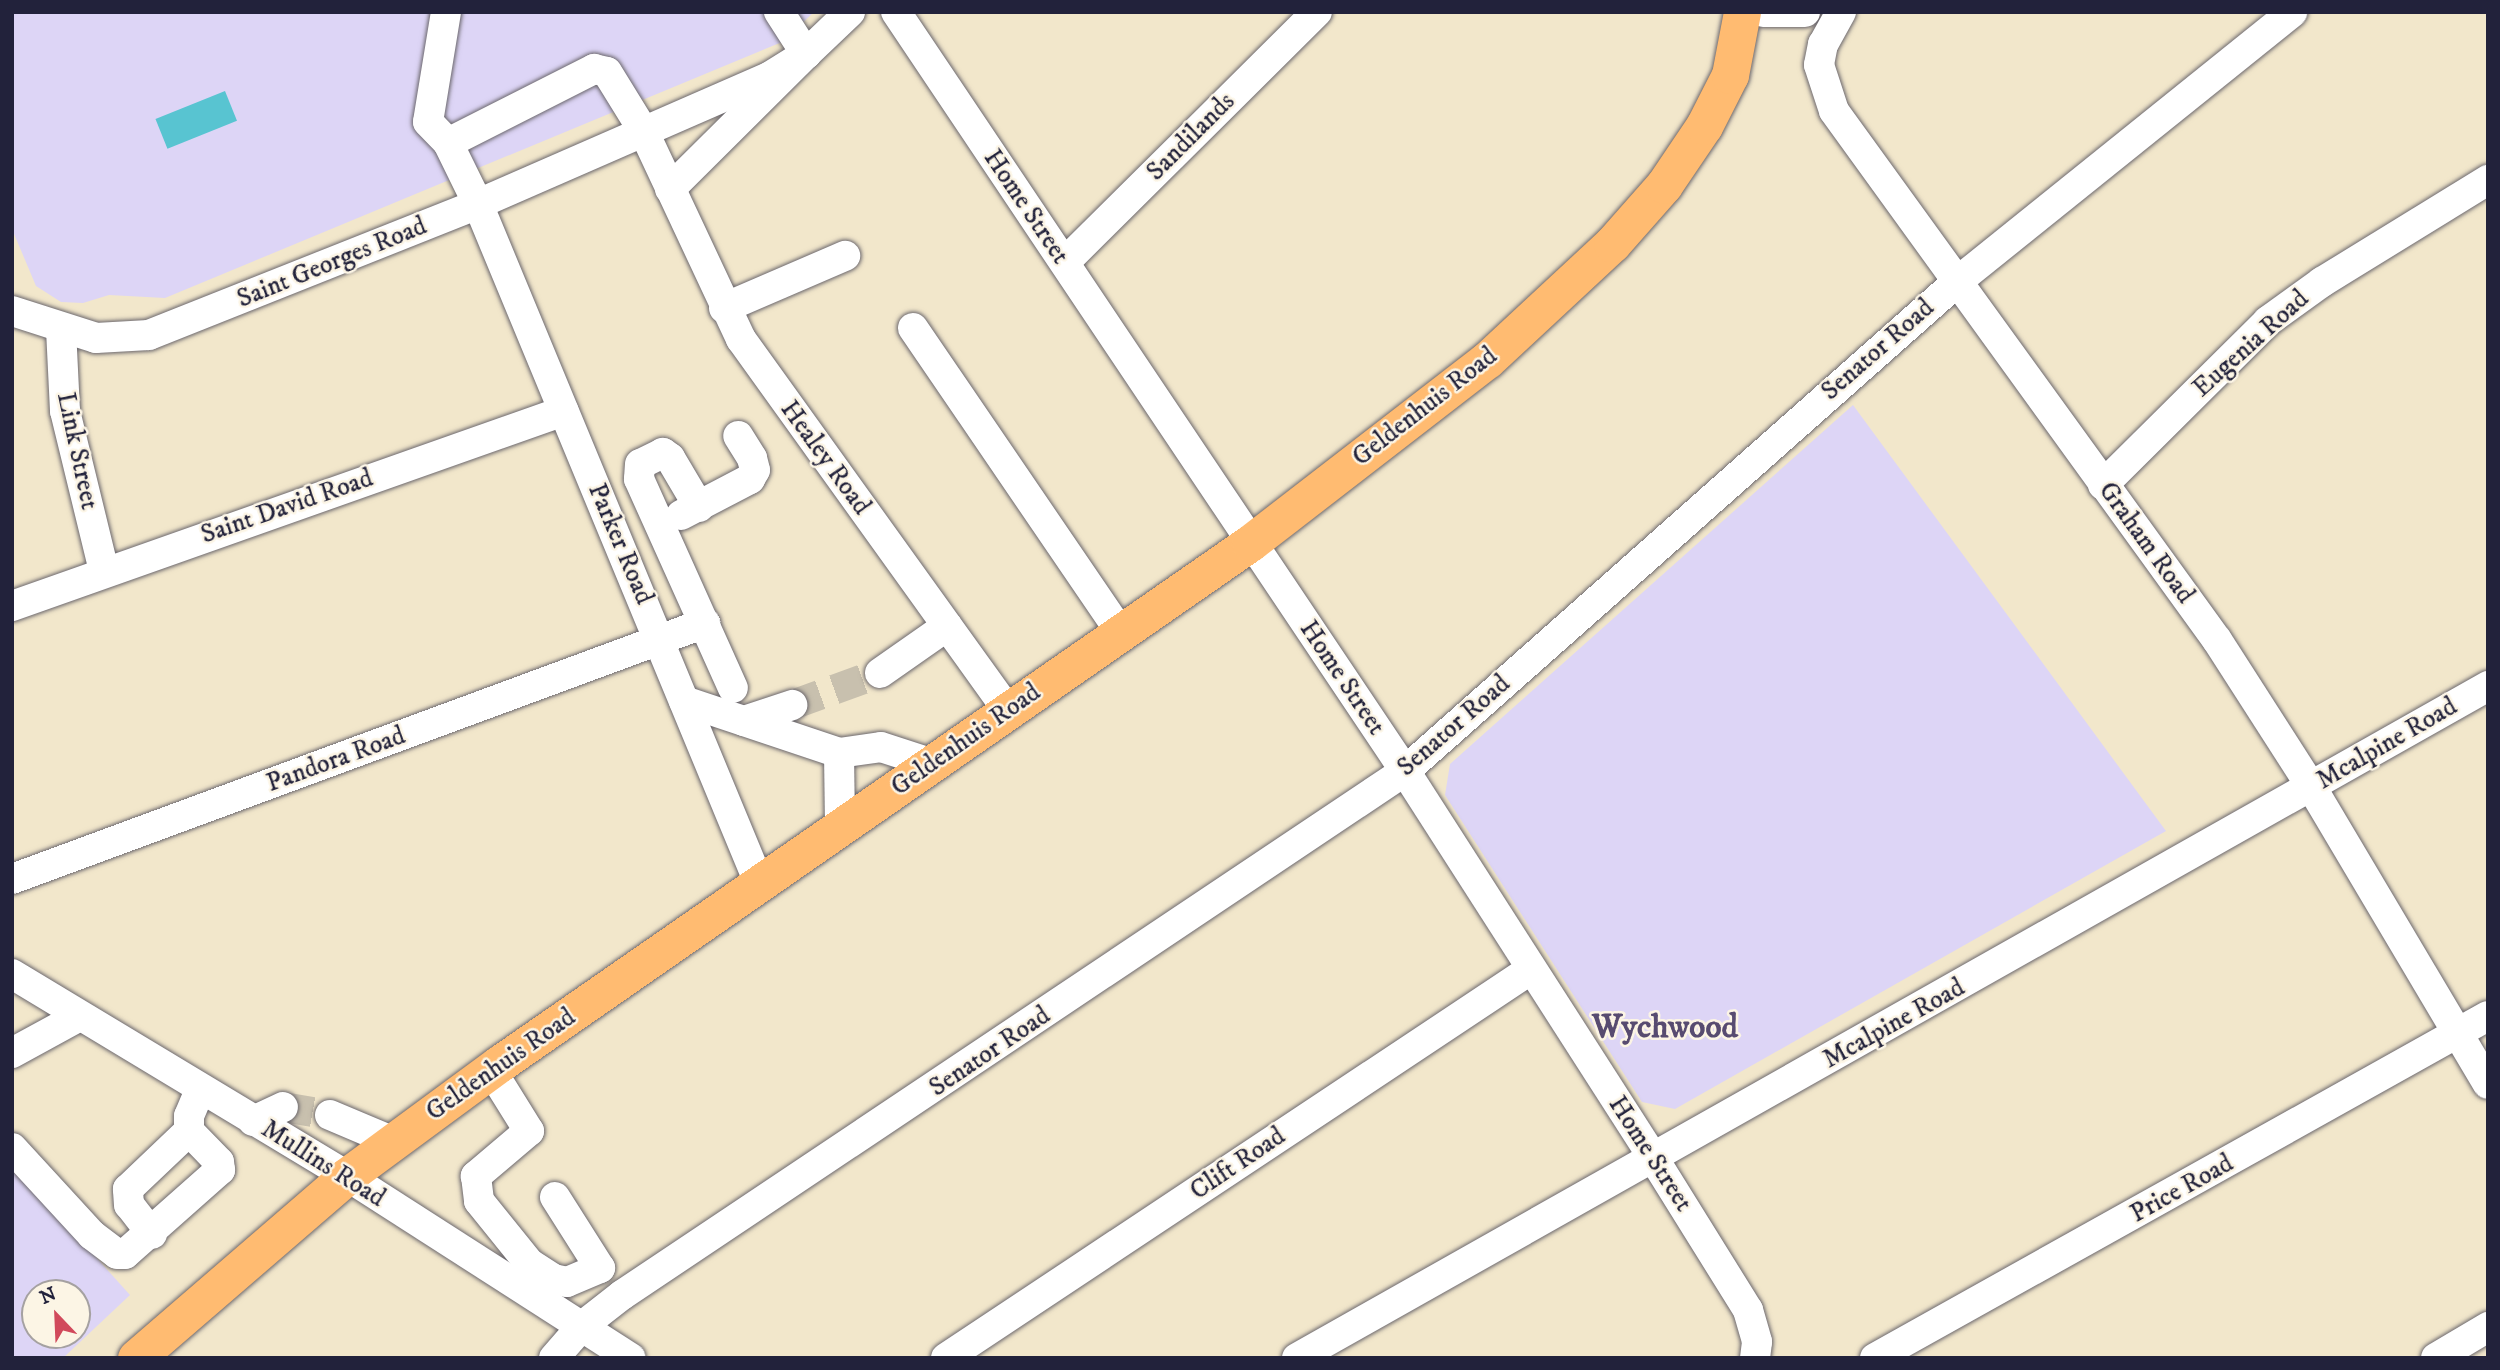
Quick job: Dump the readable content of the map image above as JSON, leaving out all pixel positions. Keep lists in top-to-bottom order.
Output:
{
  "streets": {
    "main road": ["Geldenhuis Road"],
    "street": [
      "Sandilands",
      "Home Street",
      "Saint Georges Road",
      "Eugenia Road",
      "Senator Road",
      "Link Street",
      "Healey Road",
      "Saint David Road",
      "Graham Road",
      "Parker Road",
      "Mcalpine Road",
      "Pandora Road",
      "Mullins Road",
      "Clift Road",
      "Price Road"
    ]
  },
  "crossings": [
    ["Sandilands", "Home Street"],
    ["Home Street", "Senator Road"],
    ["Home Street", "Geldenhuis Road"],
    ["Home Street", "Mcalpine Road"],
    ["Home Street", "Clift Road"],
    ["Saint Georges Road", "Link Street"],
    ["Saint Georges Road", "Healey Road"],
    ["Saint Georges Road", "Parker Road"],
    ["Eugenia Road", "Graham Road"],
    ["Senator Road", "Graham Road"],
    ["Senator Road", "Mullins Road"],
    ["Geldenhuis Road", "Healey Road"],
    ["Geldenhuis Road", "Parker Road"],
    ["Geldenhuis Road", "Mullins Road"],
    ["Link Street", "Saint David Road"],
    ["Healey Road", "Parker Road"],
    ["Saint David Road", "Parker Road"],
    ["Graham Road", "Mcalpine Road"],
    ["Graham Road", "Price Road"],
    ["Parker Road", "Pandora Road"]
  ],
  "districts": ["Wychwood"],
  "north": "top left"
}
